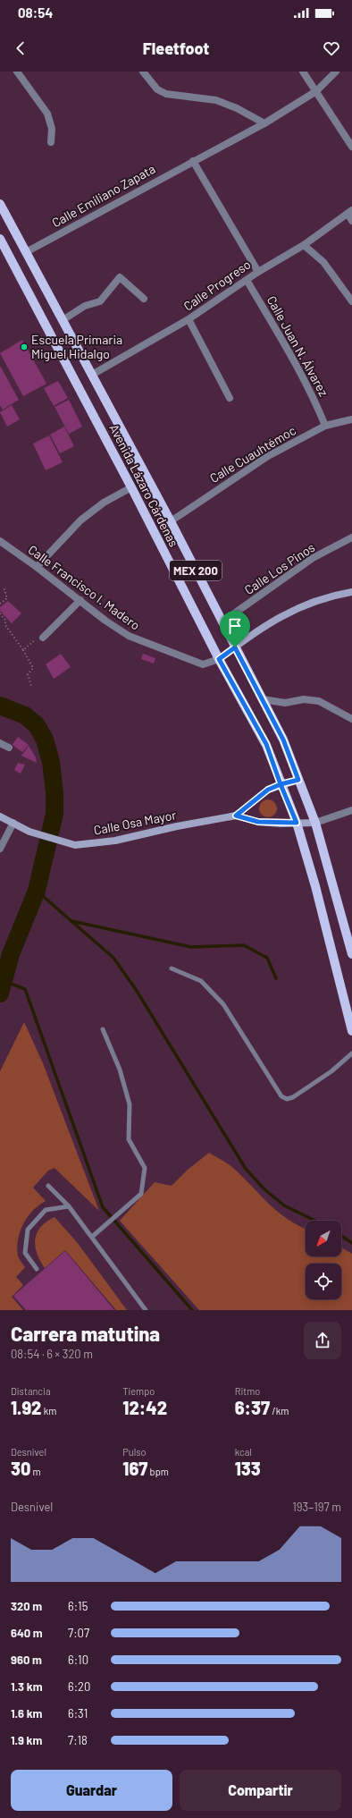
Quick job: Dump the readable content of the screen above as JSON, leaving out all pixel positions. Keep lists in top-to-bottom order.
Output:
{
  "streets": {
    "main road": ["Avenida Lázaro Cárdenas", "MEX 200", "Calle Osa Mayor"],
    "street": [
      "Calle Emiliano Zapata",
      "Calle Progreso",
      "Calle Juan N. Álvarez",
      "Calle Cuauhtémoc",
      "Calle Los Pinos",
      "Calle Francisco I. Madero"
    ]
  },
  "crossings": [
    ["Calle Emiliano Zapata", "Avenida Lázaro Cárdenas"],
    ["Calle Progreso", "Calle Juan N. Álvarez"],
    ["Calle Progreso", "Avenida Lázaro Cárdenas"],
    ["Calle Juan N. Álvarez", "Calle Cuauhtémoc"],
    ["Calle Cuauhtémoc", "Avenida Lázaro Cárdenas"],
    ["Avenida Lázaro Cárdenas", "Calle Los Pinos"],
    ["Avenida Lázaro Cárdenas", "Calle Francisco I. Madero"],
    ["Avenida Lázaro Cárdenas", "Calle Osa Mayor"]
  ],
  "places": ["Escuela Primaria Miguel Hidalgo"],
  "north": "bottom left",
  "page": {
    "status": "08:54",
    "header": "Fleetfoot",
    "heading": ["Carrera matutina", "08:54 · 6 × 320 m"],
    "stats": [
      ["Distancia", "1.92 km"],
      ["Tiempo", "12:42"],
      ["Ritmo", "6:37 /km"],
      ["Desnivel", "30 m"],
      ["Pulso", "167 bpm"],
      ["kcal", "133"]
    ],
    "chart": ["Desnivel", "193–197 m"],
    "list": [
      {
        "name": "320 m",
        "note": "6:15"
      },
      {
        "name": "640 m",
        "note": "7:07"
      },
      {
        "name": "960 m",
        "note": "6:10"
      },
      {
        "name": "1.3 km",
        "note": "6:20"
      },
      {
        "name": "1.6 km",
        "note": "6:31"
      },
      {
        "name": "1.9 km",
        "note": "7:18"
      }
    ],
    "buttons": ["Guardar", "Compartir"]
  }
}
